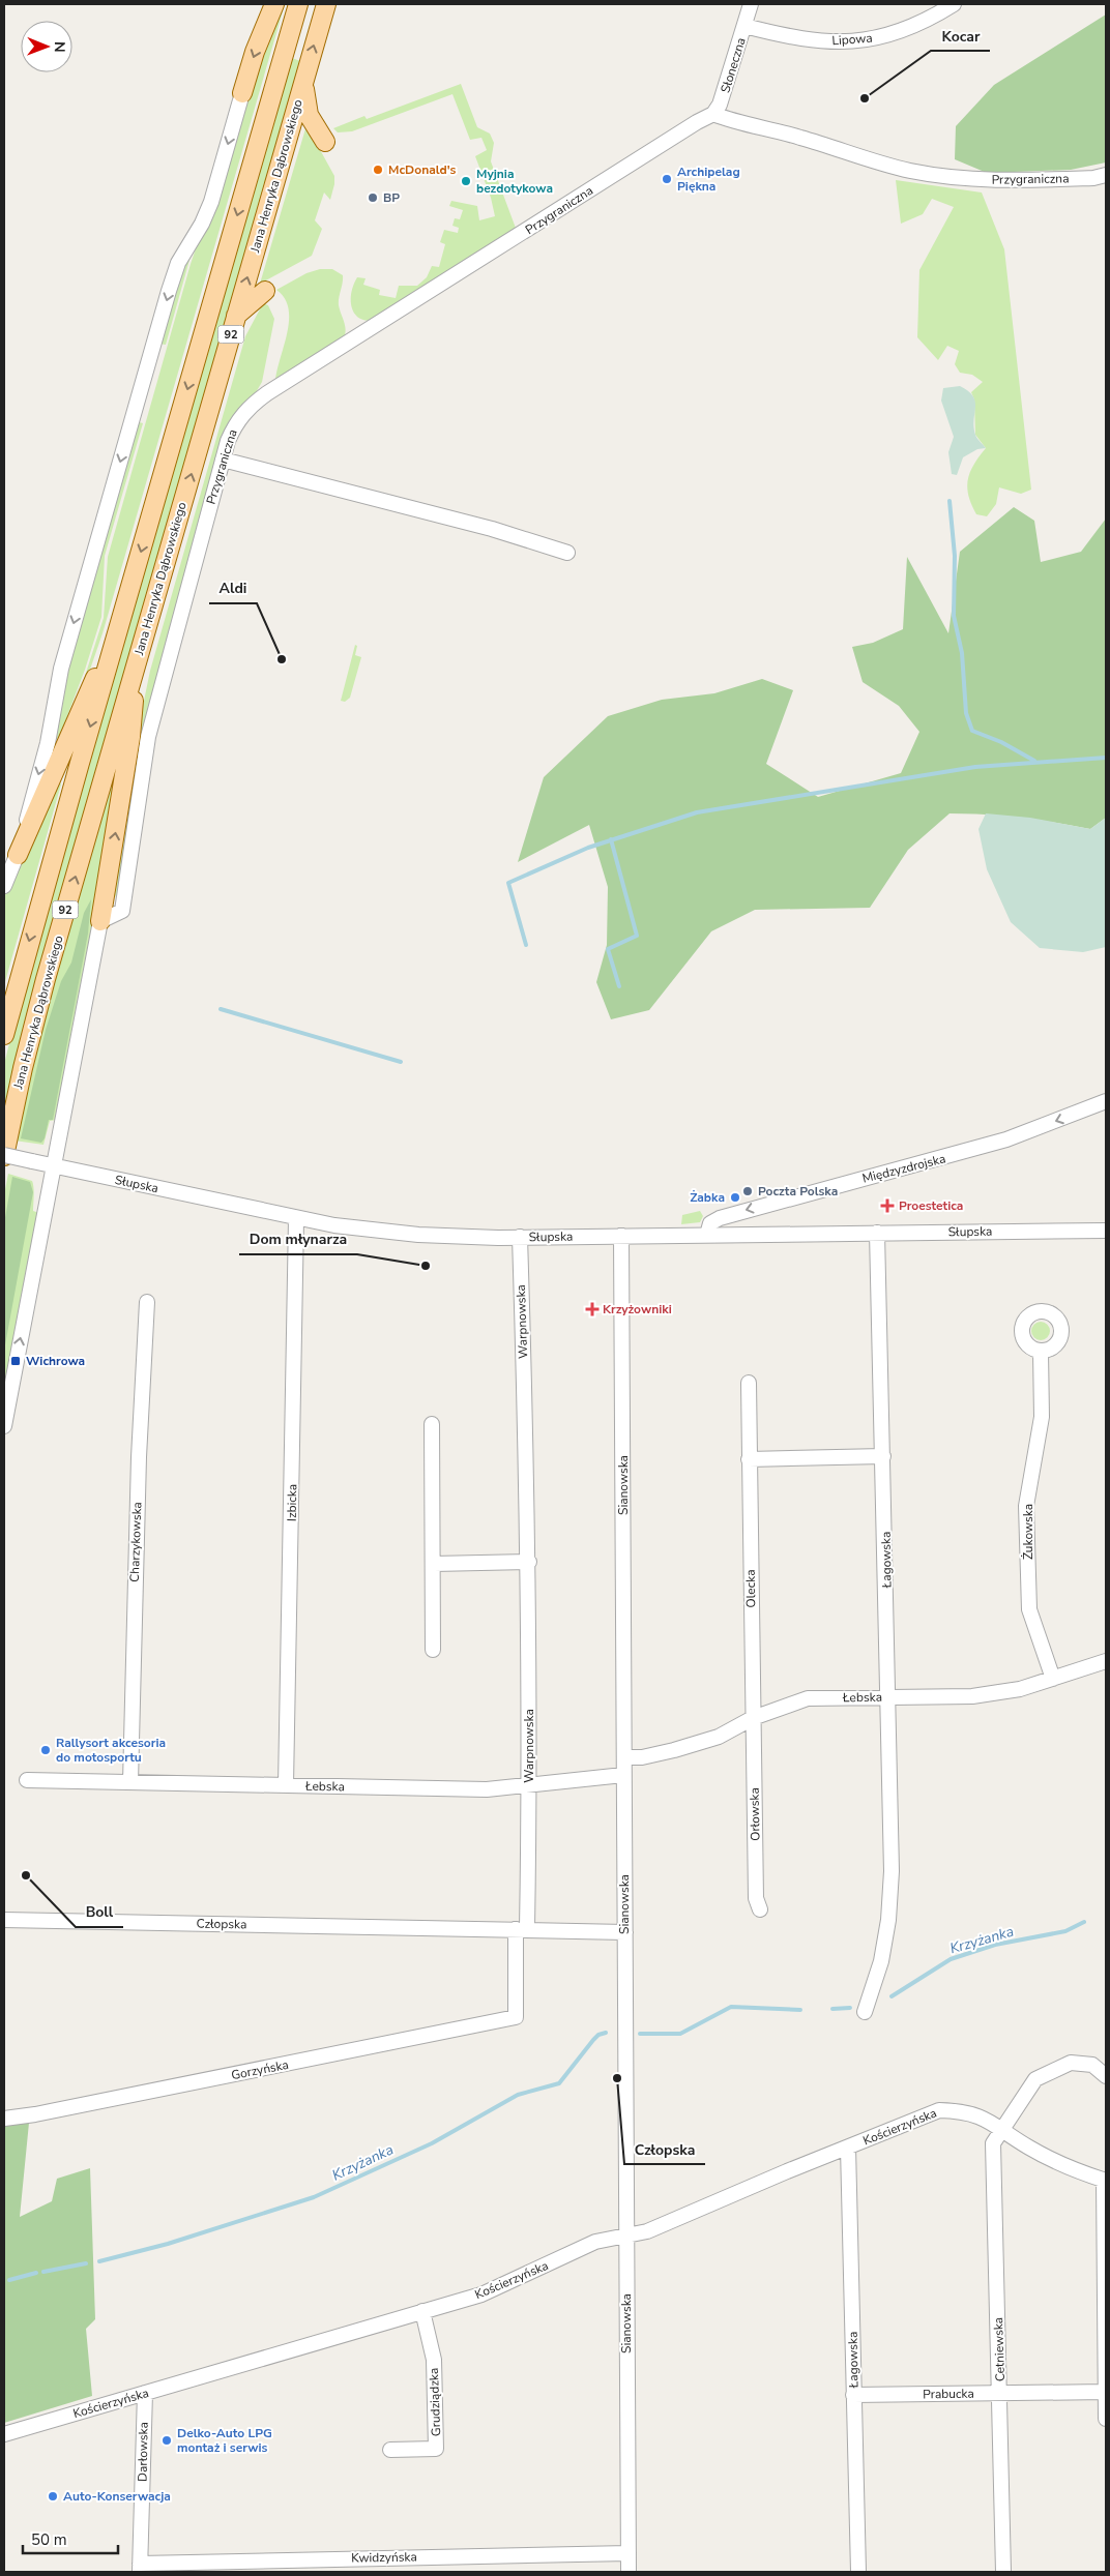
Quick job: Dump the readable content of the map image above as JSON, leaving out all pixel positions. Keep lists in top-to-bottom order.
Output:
{
  "streets": {
    "main road": ["Jana Henryka Dąbrowskiego", "92"],
    "street": [
      "Lipowa",
      "Słoneczna",
      "Przygraniczna",
      "Międzyzdrojska",
      "Słupska",
      "Warpnowska",
      "Sianowska",
      "Izbicka",
      "Żukowska",
      "Charzykowska",
      "Łagowska",
      "Olecka",
      "Łebska",
      "Orłowska",
      "Człopska",
      "Gorzyńska",
      "Kościerzyńska",
      "Cetniewska",
      "Prabucka",
      "Grudziądzka",
      "Darłowska",
      "Kwidzyńska"
    ]
  },
  "crossings": [
    ["Lipowa", "Słoneczna"],
    ["Słoneczna", "Przygraniczna"],
    ["Jana Henryka Dąbrowskiego", "Słupska"],
    ["Międzyzdrojska", "Słupska"],
    ["Słupska", "Warpnowska"],
    ["Słupska", "Sianowska"],
    ["Słupska", "Izbicka"],
    ["Słupska", "Łagowska"],
    ["Warpnowska", "Łebska"],
    ["Warpnowska", "Człopska"],
    ["Warpnowska", "Gorzyńska"],
    ["Sianowska", "Łebska"],
    ["Sianowska", "Człopska"],
    ["Sianowska", "Kościerzyńska"],
    ["Sianowska", "Kwidzyńska"],
    ["Izbicka", "Łebska"],
    ["Żukowska", "Łebska"],
    ["Charzykowska", "Łebska"],
    ["Łagowska", "Łebska"],
    ["Łagowska", "Kościerzyńska"],
    ["Łagowska", "Prabucka"],
    ["Olecka", "Łebska"],
    ["Olecka", "Orłowska"],
    ["Łebska", "Orłowska"],
    ["Kościerzyńska", "Cetniewska"],
    ["Kościerzyńska", "Grudziądzka"],
    ["Kościerzyńska", "Darłowska"],
    ["Cetniewska", "Prabucka"],
    ["Darłowska", "Kwidzyńska"]
  ],
  "one_way": ["Międzyzdrojska"],
  "water": ["Krzyżanka"],
  "places": {
    "other": [
      "Kocar",
      "McDonald's",
      "Archipelag Piękna",
      "Myjnia bezdotykowa",
      "BP",
      "Aldi",
      "Poczta Polska",
      "Żabka",
      "Dom młynarza",
      "Rallysort akcesoria do motosportu",
      "Boll",
      "Człopska",
      "Delko-Auto LPG montaż i serwis",
      "Auto-Konserwacja"
    ],
    "health": ["Proestetica", "Krzyżowniki"],
    "transit": ["Wichrowa"]
  },
  "scale_bar": "50 m",
  "north": "right"
}
